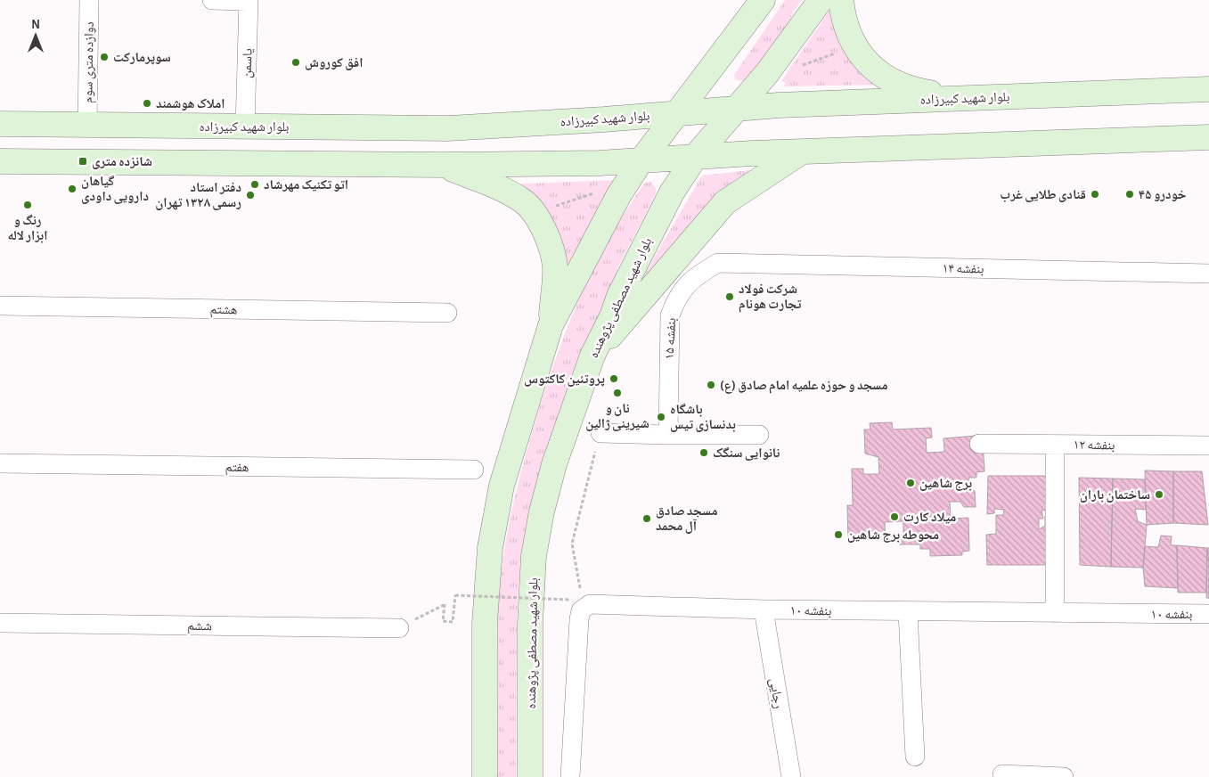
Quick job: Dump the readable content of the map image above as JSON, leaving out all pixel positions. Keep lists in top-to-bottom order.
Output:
{
  "streets": {
    "main road": ["بلوار شهید کبیرزاده", "بلوار شهید مصطفی پژوهنده"],
    "street": [
      "دوازده متری سوم",
      "یاسمن",
      "بنفشه ۱۴",
      "هشتم",
      "بنفشه ۱۵",
      "بنفشه ۱۲",
      "هفتم",
      "بنفشه ۱۰",
      "ششم",
      "رجایی"
    ]
  },
  "crossings": [
    ["دوازده متری سوم", "بلوار شهید کبیرزاده"],
    ["یاسمن", "بلوار شهید کبیرزاده"],
    ["بلوار شهید کبیرزاده", "بلوار شهید مصطفی پژوهنده"],
    ["بنفشه ۱۴", "بنفشه ۱۵"],
    ["بنفشه ۱۰", "رجایی"]
  ],
  "places": {
    "other": [
      "سوپرمارکت",
      "افق کوروش",
      "املاک هوشمند",
      "اتو تکنیک مهرشاد",
      "گیاهان دارویی داودی",
      "قنادی طلایی غرب",
      "خودرو ۴۵",
      "دفتر استاد رسمی ۱۳۲۸ تهران",
      "رنگ و ابزار لاله",
      "شرکت فولاد تجارت هونام",
      "پروتئین کاکتوس",
      "مسجد و حوزه علمیه امام صادق (ع)",
      "نان و شیرینی ژالین",
      "باشگاه بدنسازی تیس",
      "نانوایی سنگک",
      "برج شاهین",
      "ساختمان باران",
      "میلاد کارت",
      "مسجد صادق آل محمد",
      "محوطه برج شاهین"
    ],
    "transit": ["شانزده متری"]
  },
  "north": "top"
}
